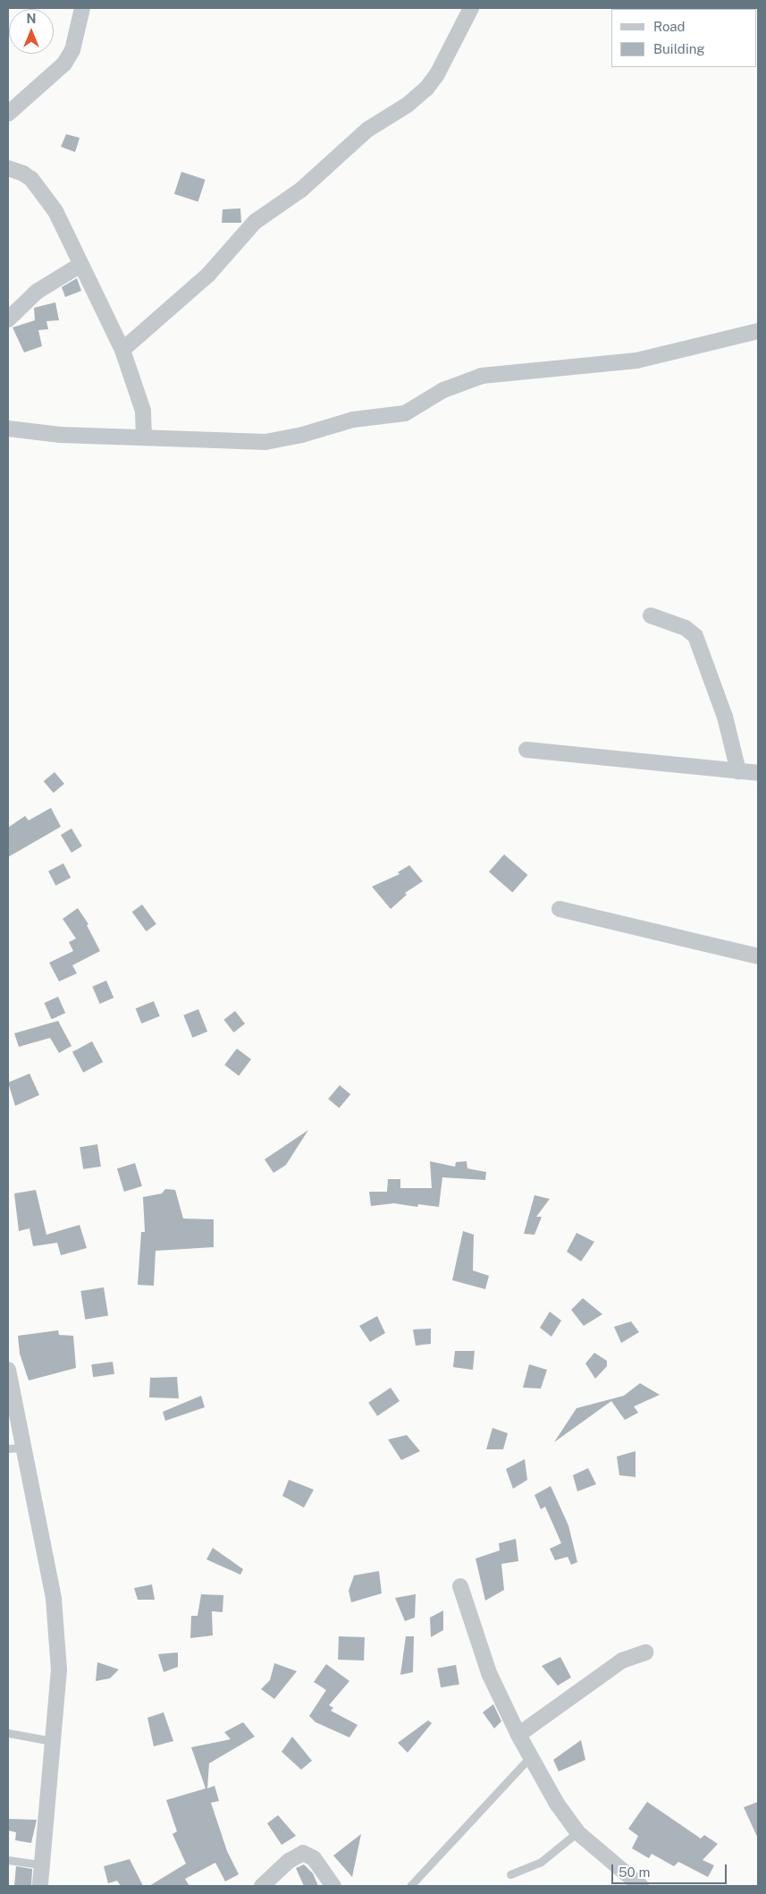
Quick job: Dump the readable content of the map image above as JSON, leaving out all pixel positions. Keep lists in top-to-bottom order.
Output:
{
  "legend": ["Road", "Building"],
  "scale_bar": "50 m",
  "north": "top"
}
